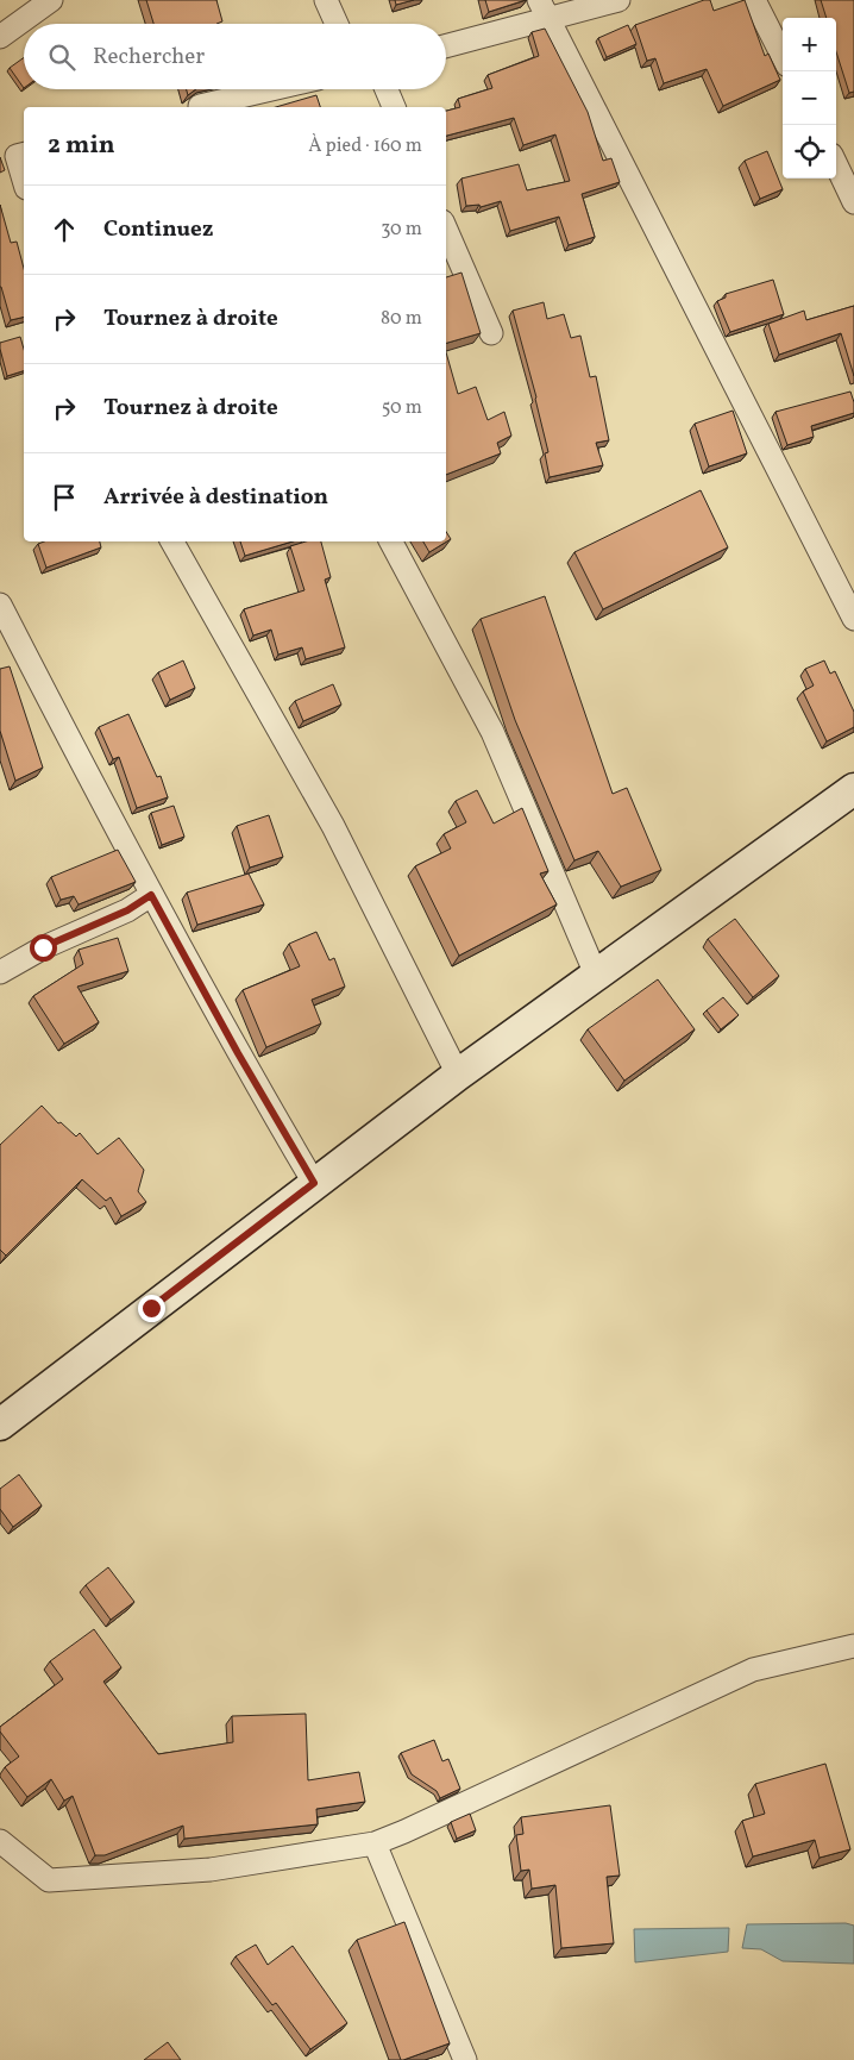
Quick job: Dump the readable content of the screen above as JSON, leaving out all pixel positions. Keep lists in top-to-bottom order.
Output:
{
  "page": {
    "map_buttons": ["+", "−"],
    "search": "Rechercher",
    "heading": ["2 min", "À pied · 160 m"],
    "list": [
      ["Continuez", "30 m"],
      ["Tournez à droite", "80 m"],
      ["Tournez à droite", "50 m"],
      "Arrivée à destination"
    ]
  }
}
